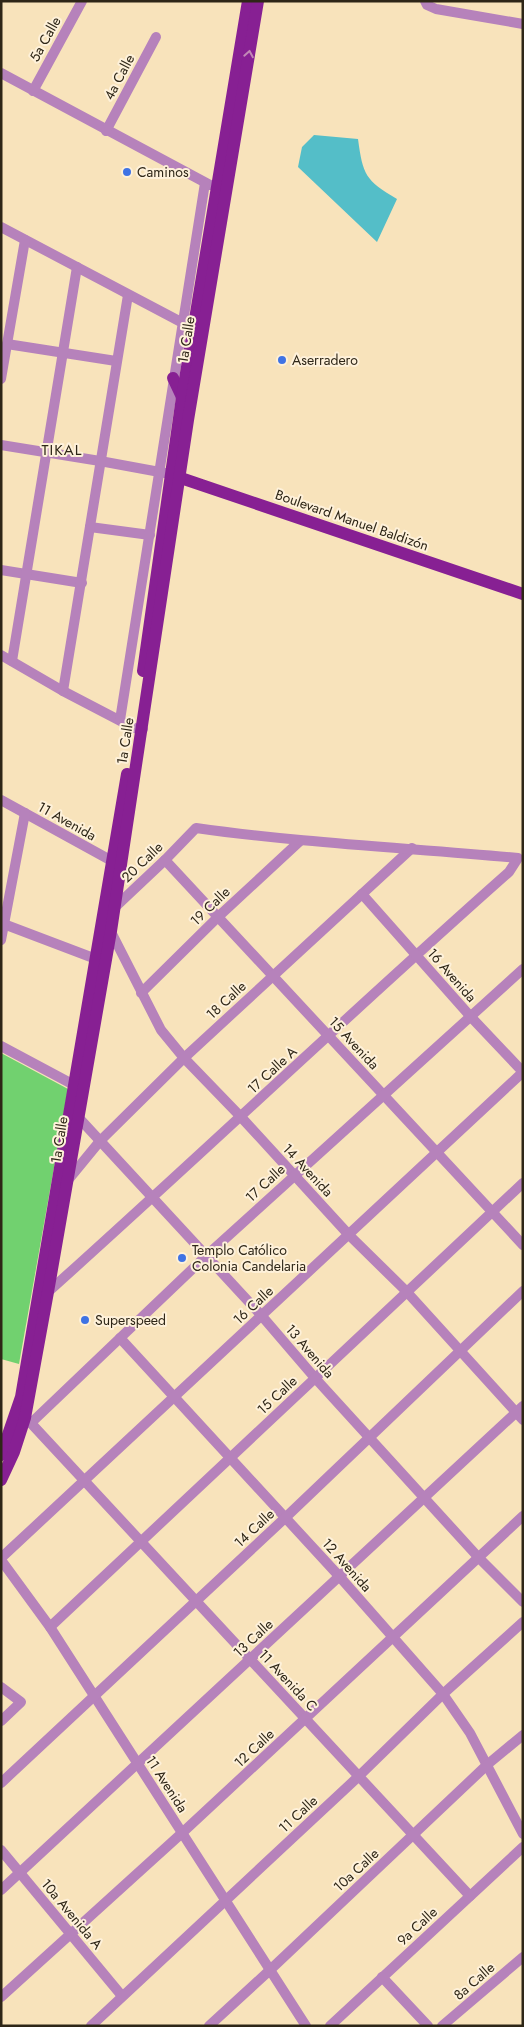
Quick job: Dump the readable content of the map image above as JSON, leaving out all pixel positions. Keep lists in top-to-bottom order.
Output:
{
  "streets": {
    "main road": ["1a Calle", "Boulevard Manuel Baldizón"],
    "street": [
      "5a Calle",
      "4a Calle",
      "11 Avenida",
      "20 Calle",
      "19 Calle",
      "16 Avenida",
      "18 Calle",
      "15 Avenida",
      "17 Calle A",
      "14 Avenida",
      "17 Calle",
      "16 Calle",
      "13 Avenida",
      "15 Calle",
      "14 Calle",
      "12 Avenida",
      "13 Calle",
      "11 Avenida C",
      "12 Calle",
      "11 Calle",
      "10a Calle",
      "10a Avenida A",
      "9a Calle",
      "8a Calle"
    ]
  },
  "crossings": [
    ["1a Calle", "Boulevard Manuel Baldizón"],
    ["1a Calle", "11 Avenida"],
    ["1a Calle", "20 Calle"],
    ["1a Calle", "18 Calle"],
    ["1a Calle", "17 Calle A"],
    ["1a Calle", "14 Avenida"],
    ["1a Calle", "17 Calle"],
    ["1a Calle", "13 Avenida"],
    ["1a Calle", "11 Avenida C"],
    ["11 Avenida", "16 Calle"],
    ["11 Avenida", "15 Calle"],
    ["11 Avenida", "14 Calle"],
    ["11 Avenida", "13 Calle"],
    ["11 Avenida", "12 Calle"],
    ["11 Avenida", "11 Calle"],
    ["11 Avenida", "10a Calle"],
    ["20 Calle", "19 Calle"],
    ["20 Calle", "15 Avenida"],
    ["19 Calle", "15 Avenida"],
    ["19 Calle", "14 Avenida"],
    ["16 Avenida", "18 Calle"],
    ["16 Avenida", "17 Calle A"],
    ["16 Avenida", "17 Calle"],
    ["16 Avenida", "16 Calle"],
    ["18 Calle", "15 Avenida"],
    ["18 Calle", "17 Calle A"],
    ["18 Calle", "14 Avenida"],
    ["18 Calle", "13 Avenida"],
    ["15 Avenida", "17 Calle A"],
    ["15 Avenida", "17 Calle"],
    ["15 Avenida", "16 Calle"],
    ["15 Avenida", "15 Calle"],
    ["17 Calle A", "14 Avenida"],
    ["17 Calle A", "13 Avenida"],
    ["14 Avenida", "17 Calle"],
    ["14 Avenida", "16 Calle"],
    ["14 Avenida", "15 Calle"],
    ["14 Avenida", "14 Calle"],
    ["14 Avenida", "13 Calle"],
    ["17 Calle", "13 Avenida"],
    ["17 Calle", "12 Avenida"],
    ["17 Calle", "11 Avenida C"],
    ["16 Calle", "13 Avenida"],
    ["16 Calle", "12 Avenida"],
    ["16 Calle", "11 Avenida C"],
    ["13 Avenida", "15 Calle"],
    ["13 Avenida", "14 Calle"],
    ["13 Avenida", "13 Calle"],
    ["13 Avenida", "12 Calle"],
    ["15 Calle", "12 Avenida"],
    ["15 Calle", "11 Avenida C"],
    ["14 Calle", "12 Avenida"],
    ["14 Calle", "11 Avenida C"],
    ["12 Avenida", "13 Calle"],
    ["12 Avenida", "12 Calle"],
    ["12 Avenida", "11 Calle"],
    ["12 Avenida", "10a Calle"],
    ["13 Calle", "11 Avenida C"],
    ["13 Calle", "10a Avenida A"],
    ["11 Avenida C", "12 Calle"],
    ["11 Avenida C", "11 Calle"],
    ["11 Avenida C", "10a Calle"],
    ["11 Avenida C", "9a Calle"],
    ["12 Calle", "10a Avenida A"],
    ["11 Calle", "10a Avenida A"]
  ],
  "districts": ["TIKAL"],
  "places": [
    "Caminos",
    "Aserradero",
    "Templo Católico Colonia Candelaria",
    "Superspeed"
  ]
}
